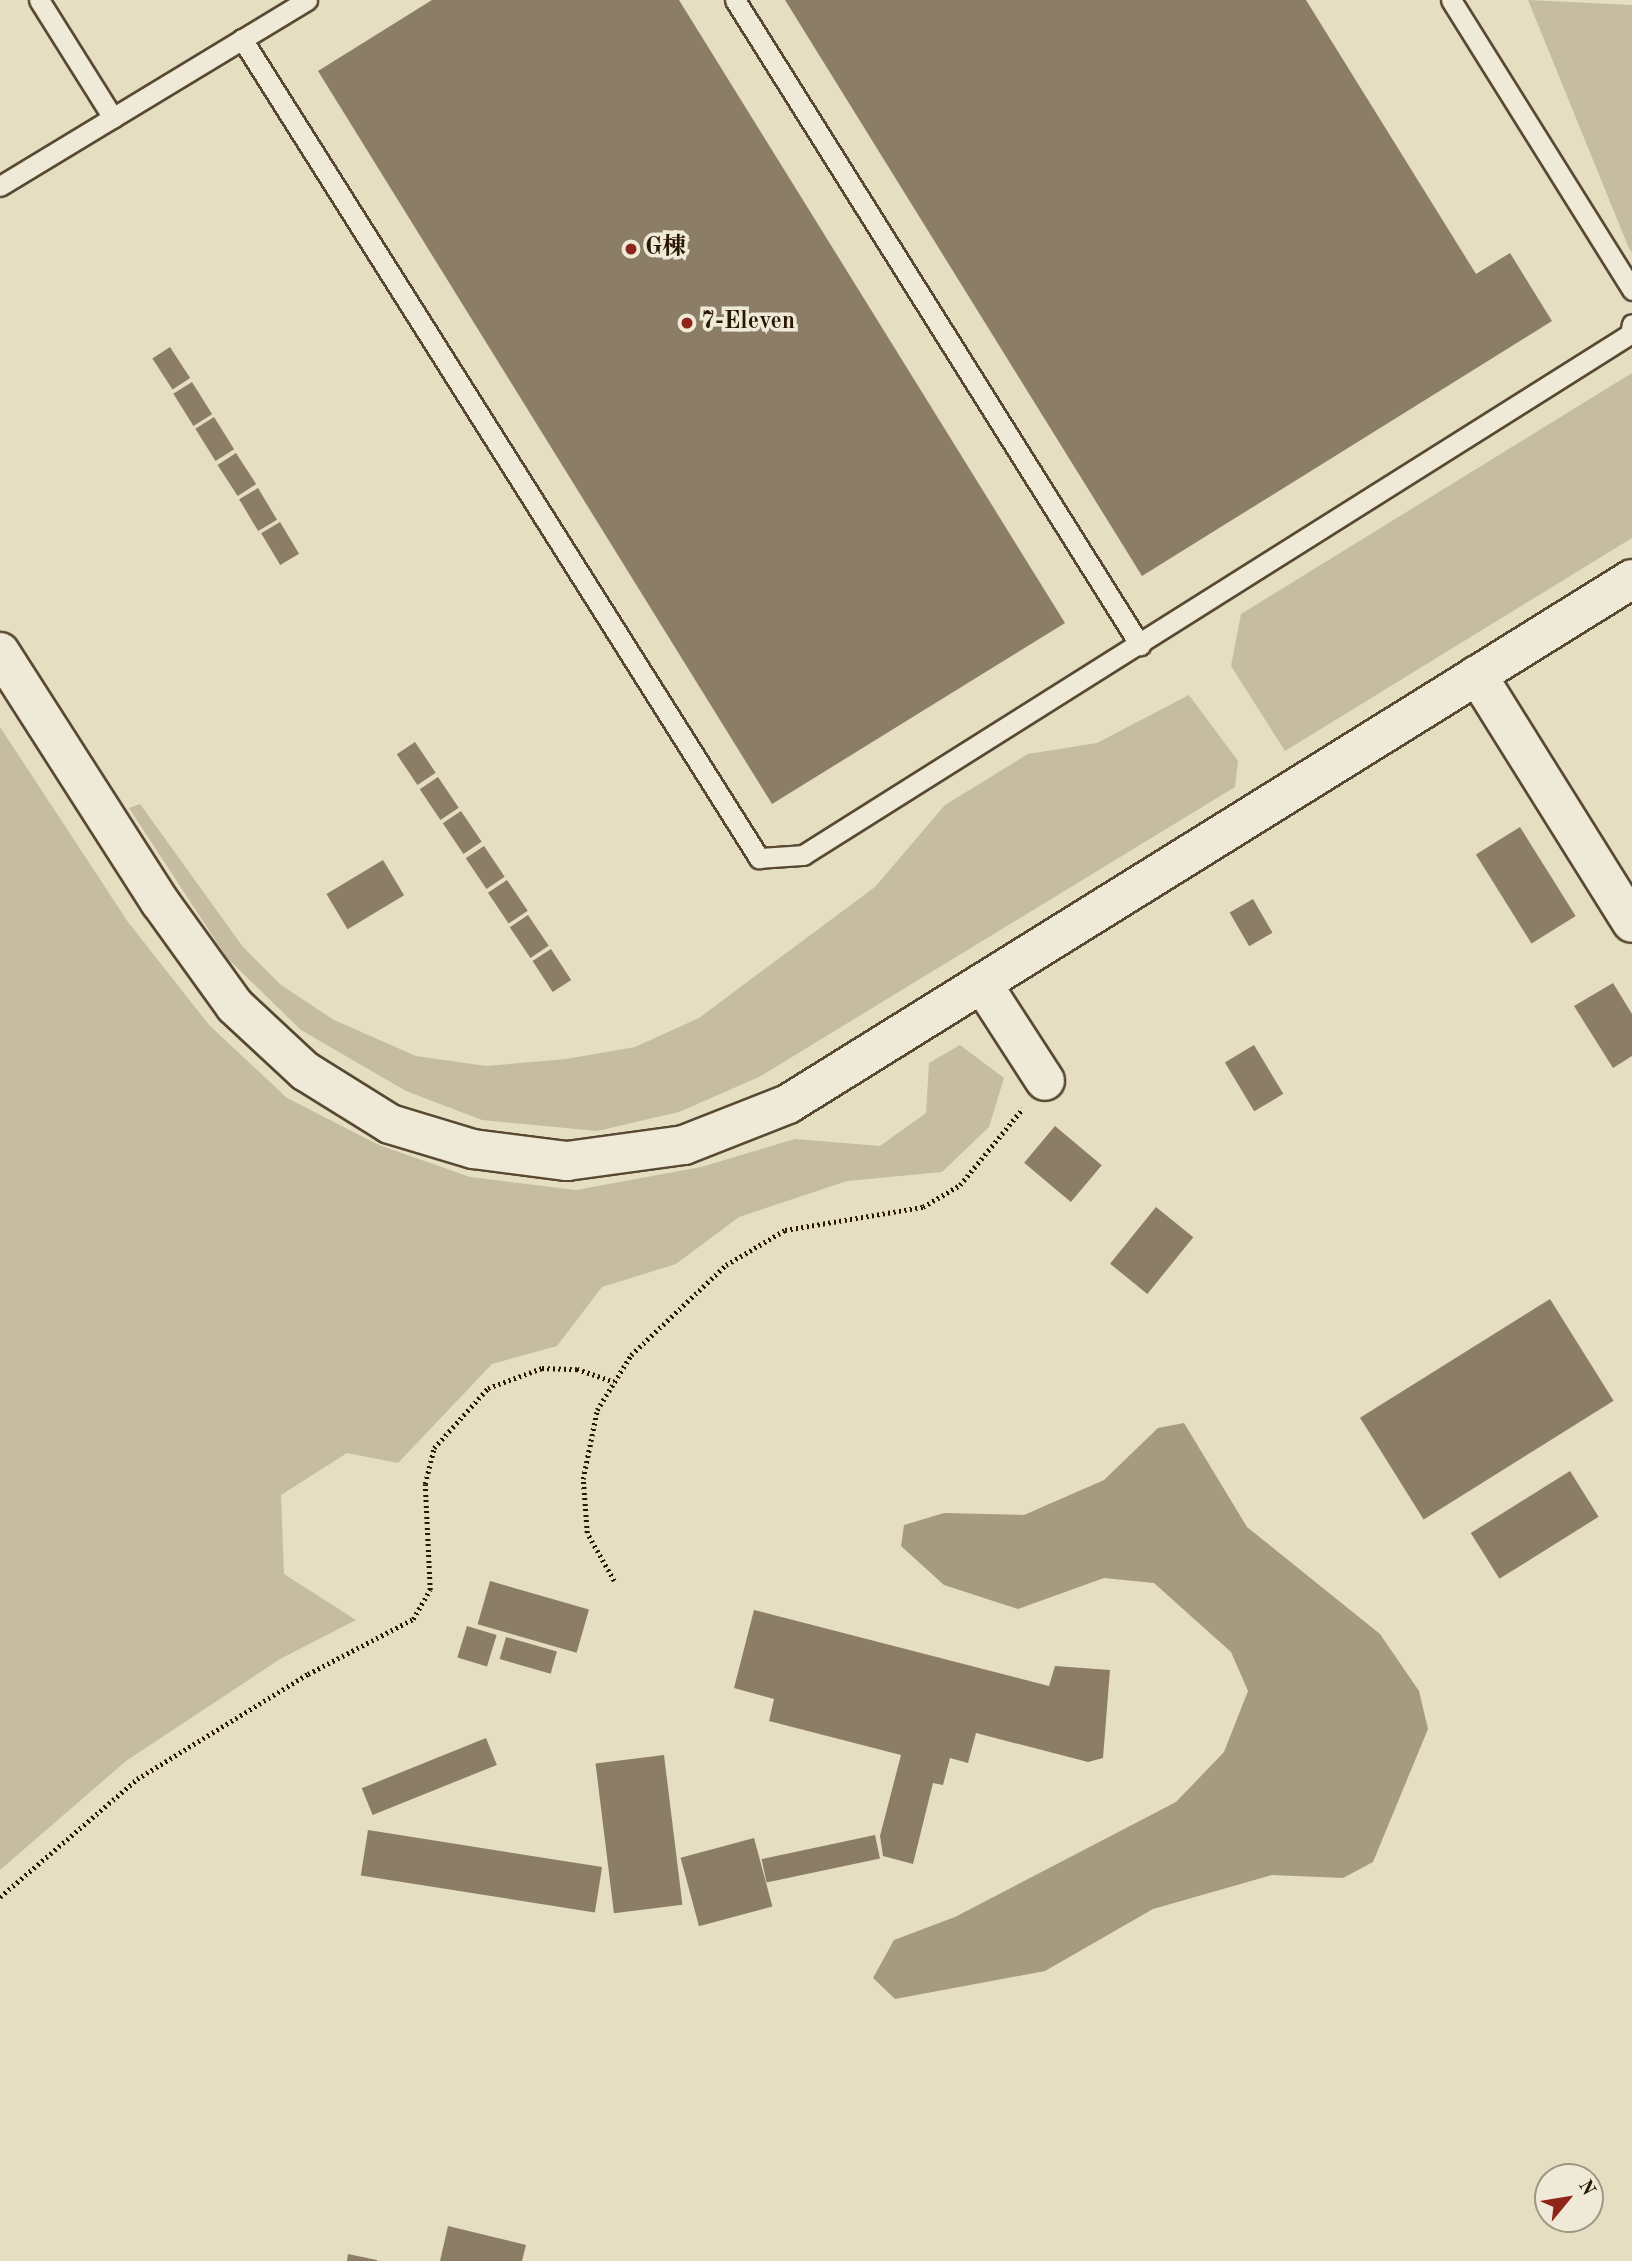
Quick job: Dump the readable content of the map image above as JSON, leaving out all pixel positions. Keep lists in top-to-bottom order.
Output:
{
  "places": ["G棟", "7-Eleven"],
  "north": "top right"
}
